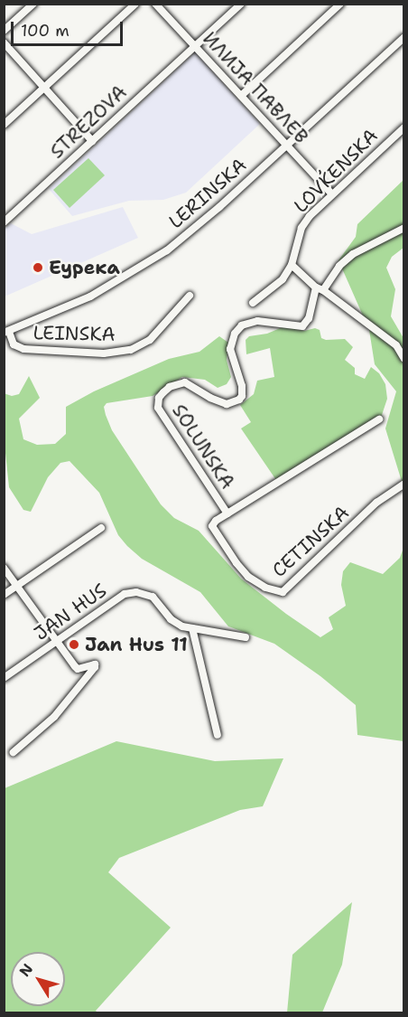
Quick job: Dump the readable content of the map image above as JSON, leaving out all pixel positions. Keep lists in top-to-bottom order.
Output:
{
  "streets": {
    "street": [
      "ИЛИЈА ПАВЛЕВ",
      "STREZOVA",
      "LOVḰENSKA",
      "LERINSKA",
      "LEINSKA",
      "SOLUNSKA",
      "CETINSKA",
      "JAN HUS"
    ]
  },
  "crossings": [
    ["ИЛИЈА ПАВЛЕВ", "STREZOVA"],
    ["ИЛИЈА ПАВЛЕВ", "LOVḰENSKA"],
    ["ИЛИЈА ПАВЛЕВ", "LERINSKA"],
    ["LERINSKA", "LEINSKA"],
    ["SOLUNSKA", "CETINSKA"]
  ],
  "places": ["Еурека", "Jan Hus 11"],
  "scale_bar": "100 m",
  "north": "top left"
}
